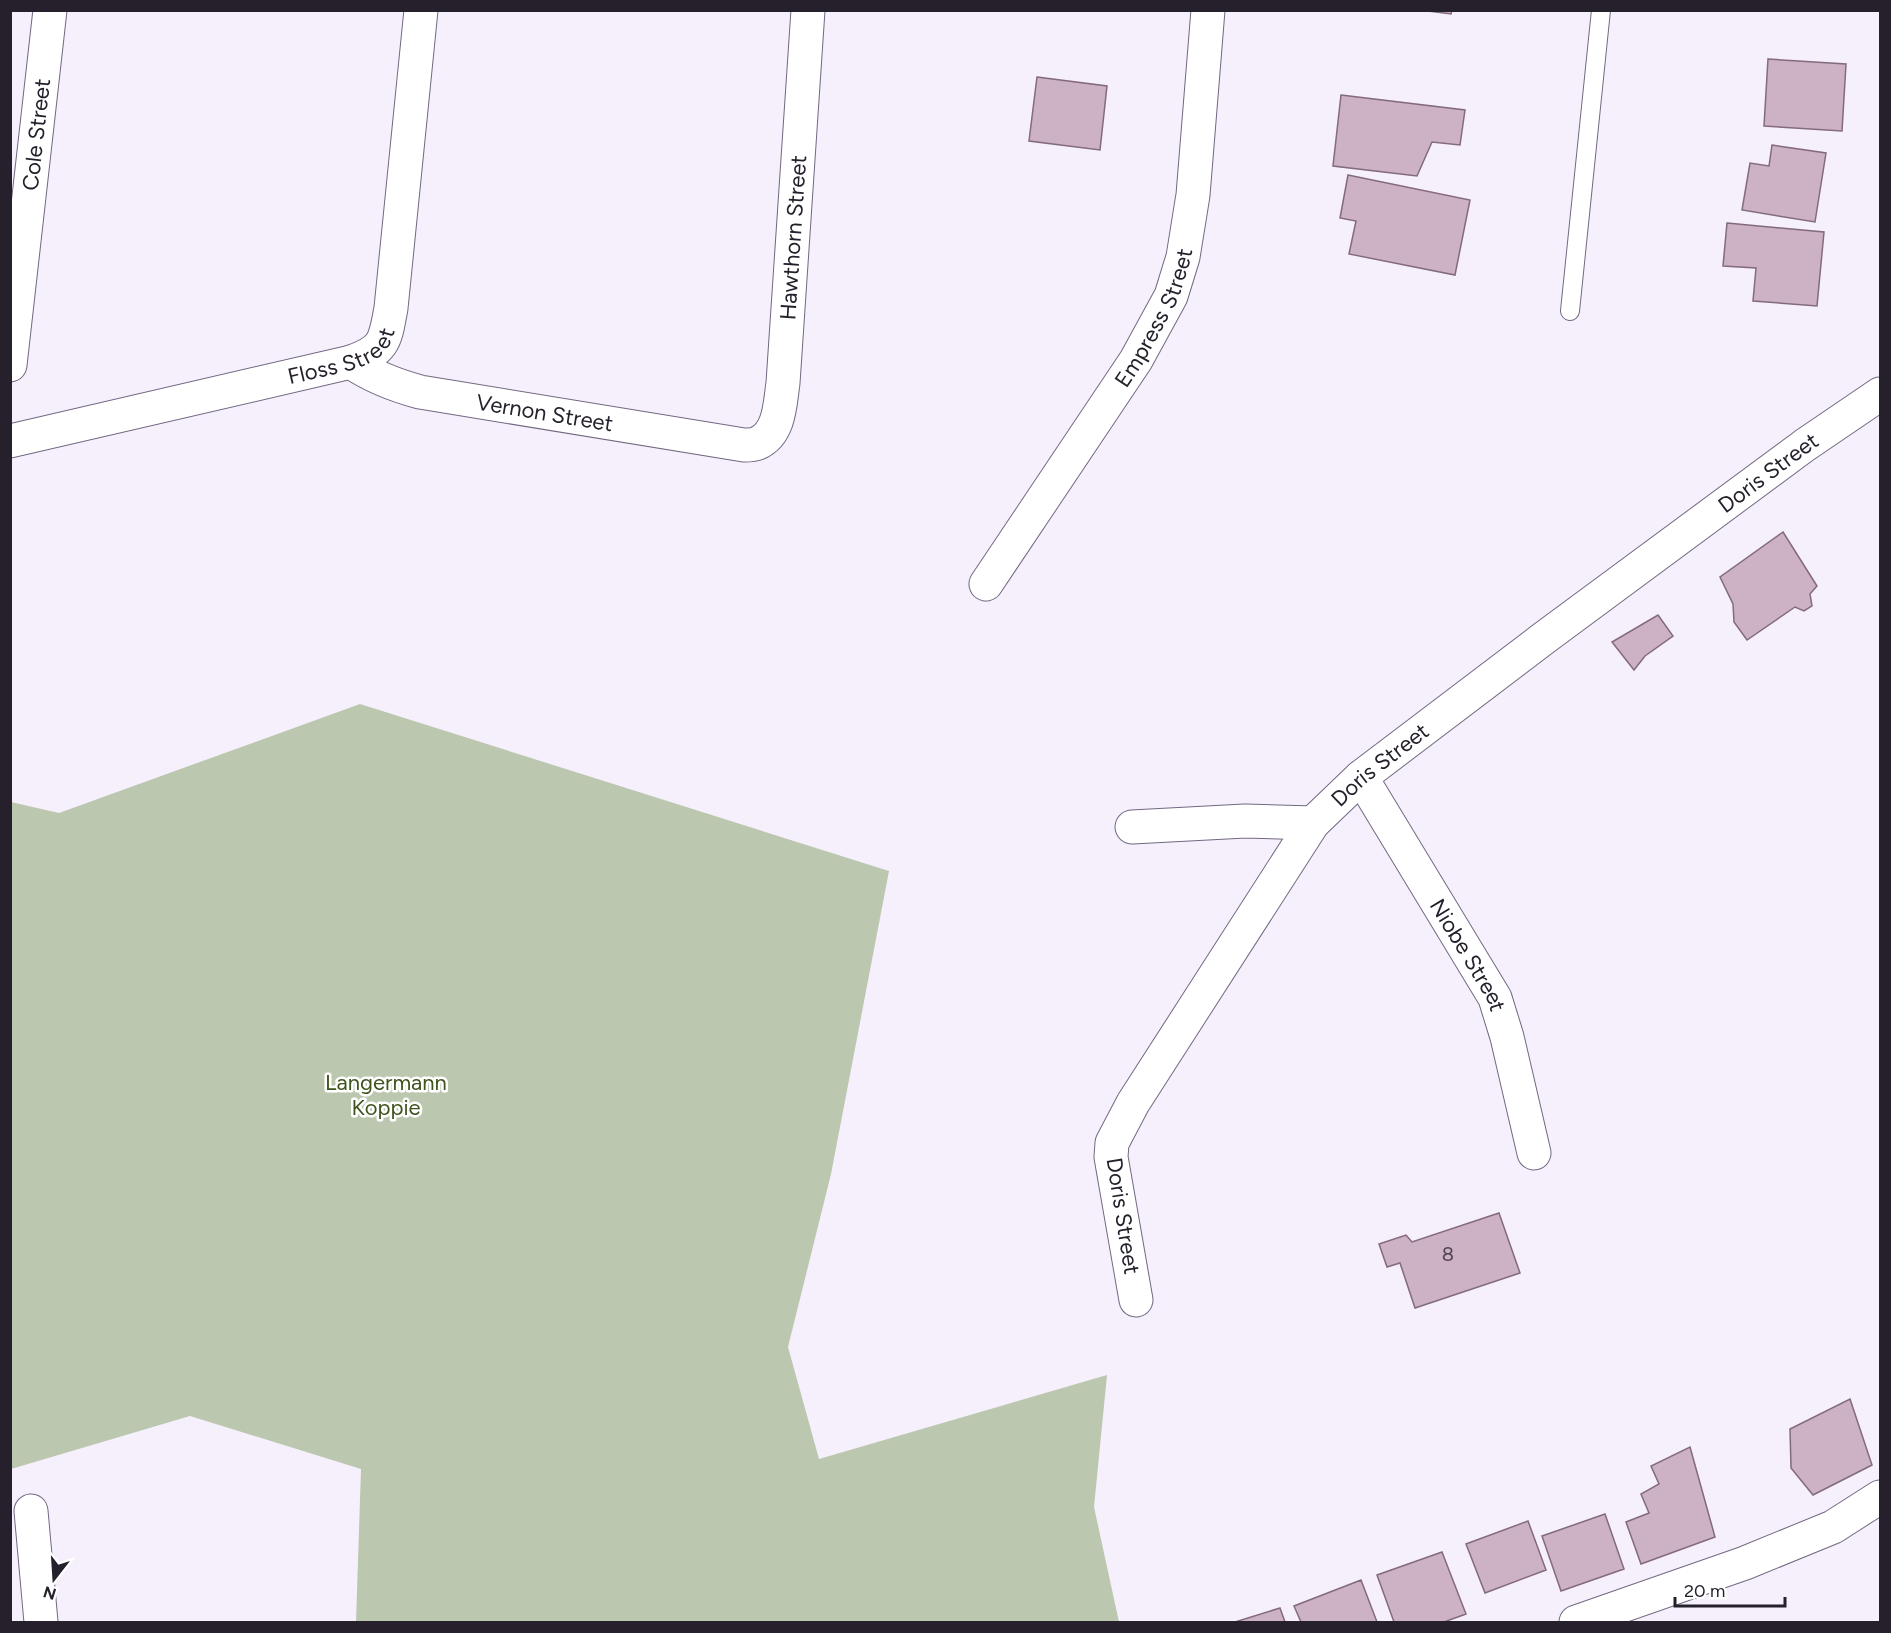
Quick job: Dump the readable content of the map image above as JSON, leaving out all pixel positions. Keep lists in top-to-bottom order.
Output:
{
  "streets": {
    "street": [
      "Cole Street",
      "Hawthorn Street",
      "Empress Street",
      "Floss Street",
      "Vernon Street",
      "Doris Street",
      "Niobe Street"
    ]
  },
  "crossings": [
    ["Hawthorn Street", "Vernon Street"],
    ["Floss Street", "Vernon Street"],
    ["Doris Street", "Niobe Street"]
  ],
  "parks": ["Langermann Koppie"],
  "house_numbers": ["8"],
  "scale_bar": "20 m",
  "north": "bottom"
}
